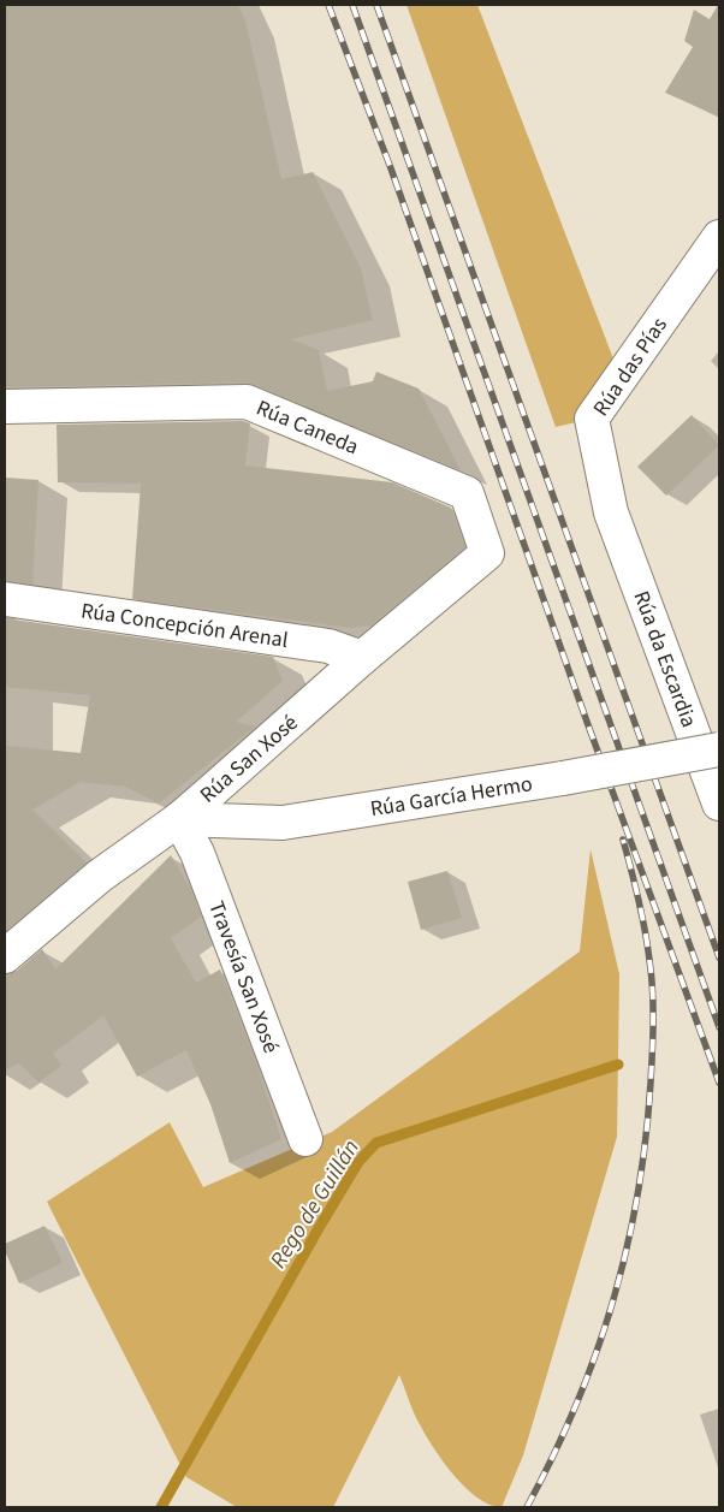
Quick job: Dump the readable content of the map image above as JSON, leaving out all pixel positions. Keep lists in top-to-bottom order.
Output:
{
  "streets": {
    "street": [
      "Rúa das Pías",
      "Rúa Caneda",
      "Rúa Concepción Arenal",
      "Rúa da Escardia",
      "Rúa San Xosé",
      "Rúa García Hermo",
      "Travesía San Xosé"
    ]
  },
  "crossings": [
    ["Rúa das Pías", "Rúa da Escardia"],
    ["Rúa Caneda", "Rúa San Xosé"],
    ["Rúa Concepción Arenal", "Rúa San Xosé"],
    ["Rúa San Xosé", "Rúa García Hermo"],
    ["Rúa San Xosé", "Travesía San Xosé"],
    ["Rúa García Hermo", "Travesía San Xosé"]
  ],
  "water": ["Rego de Guillán"]
}
